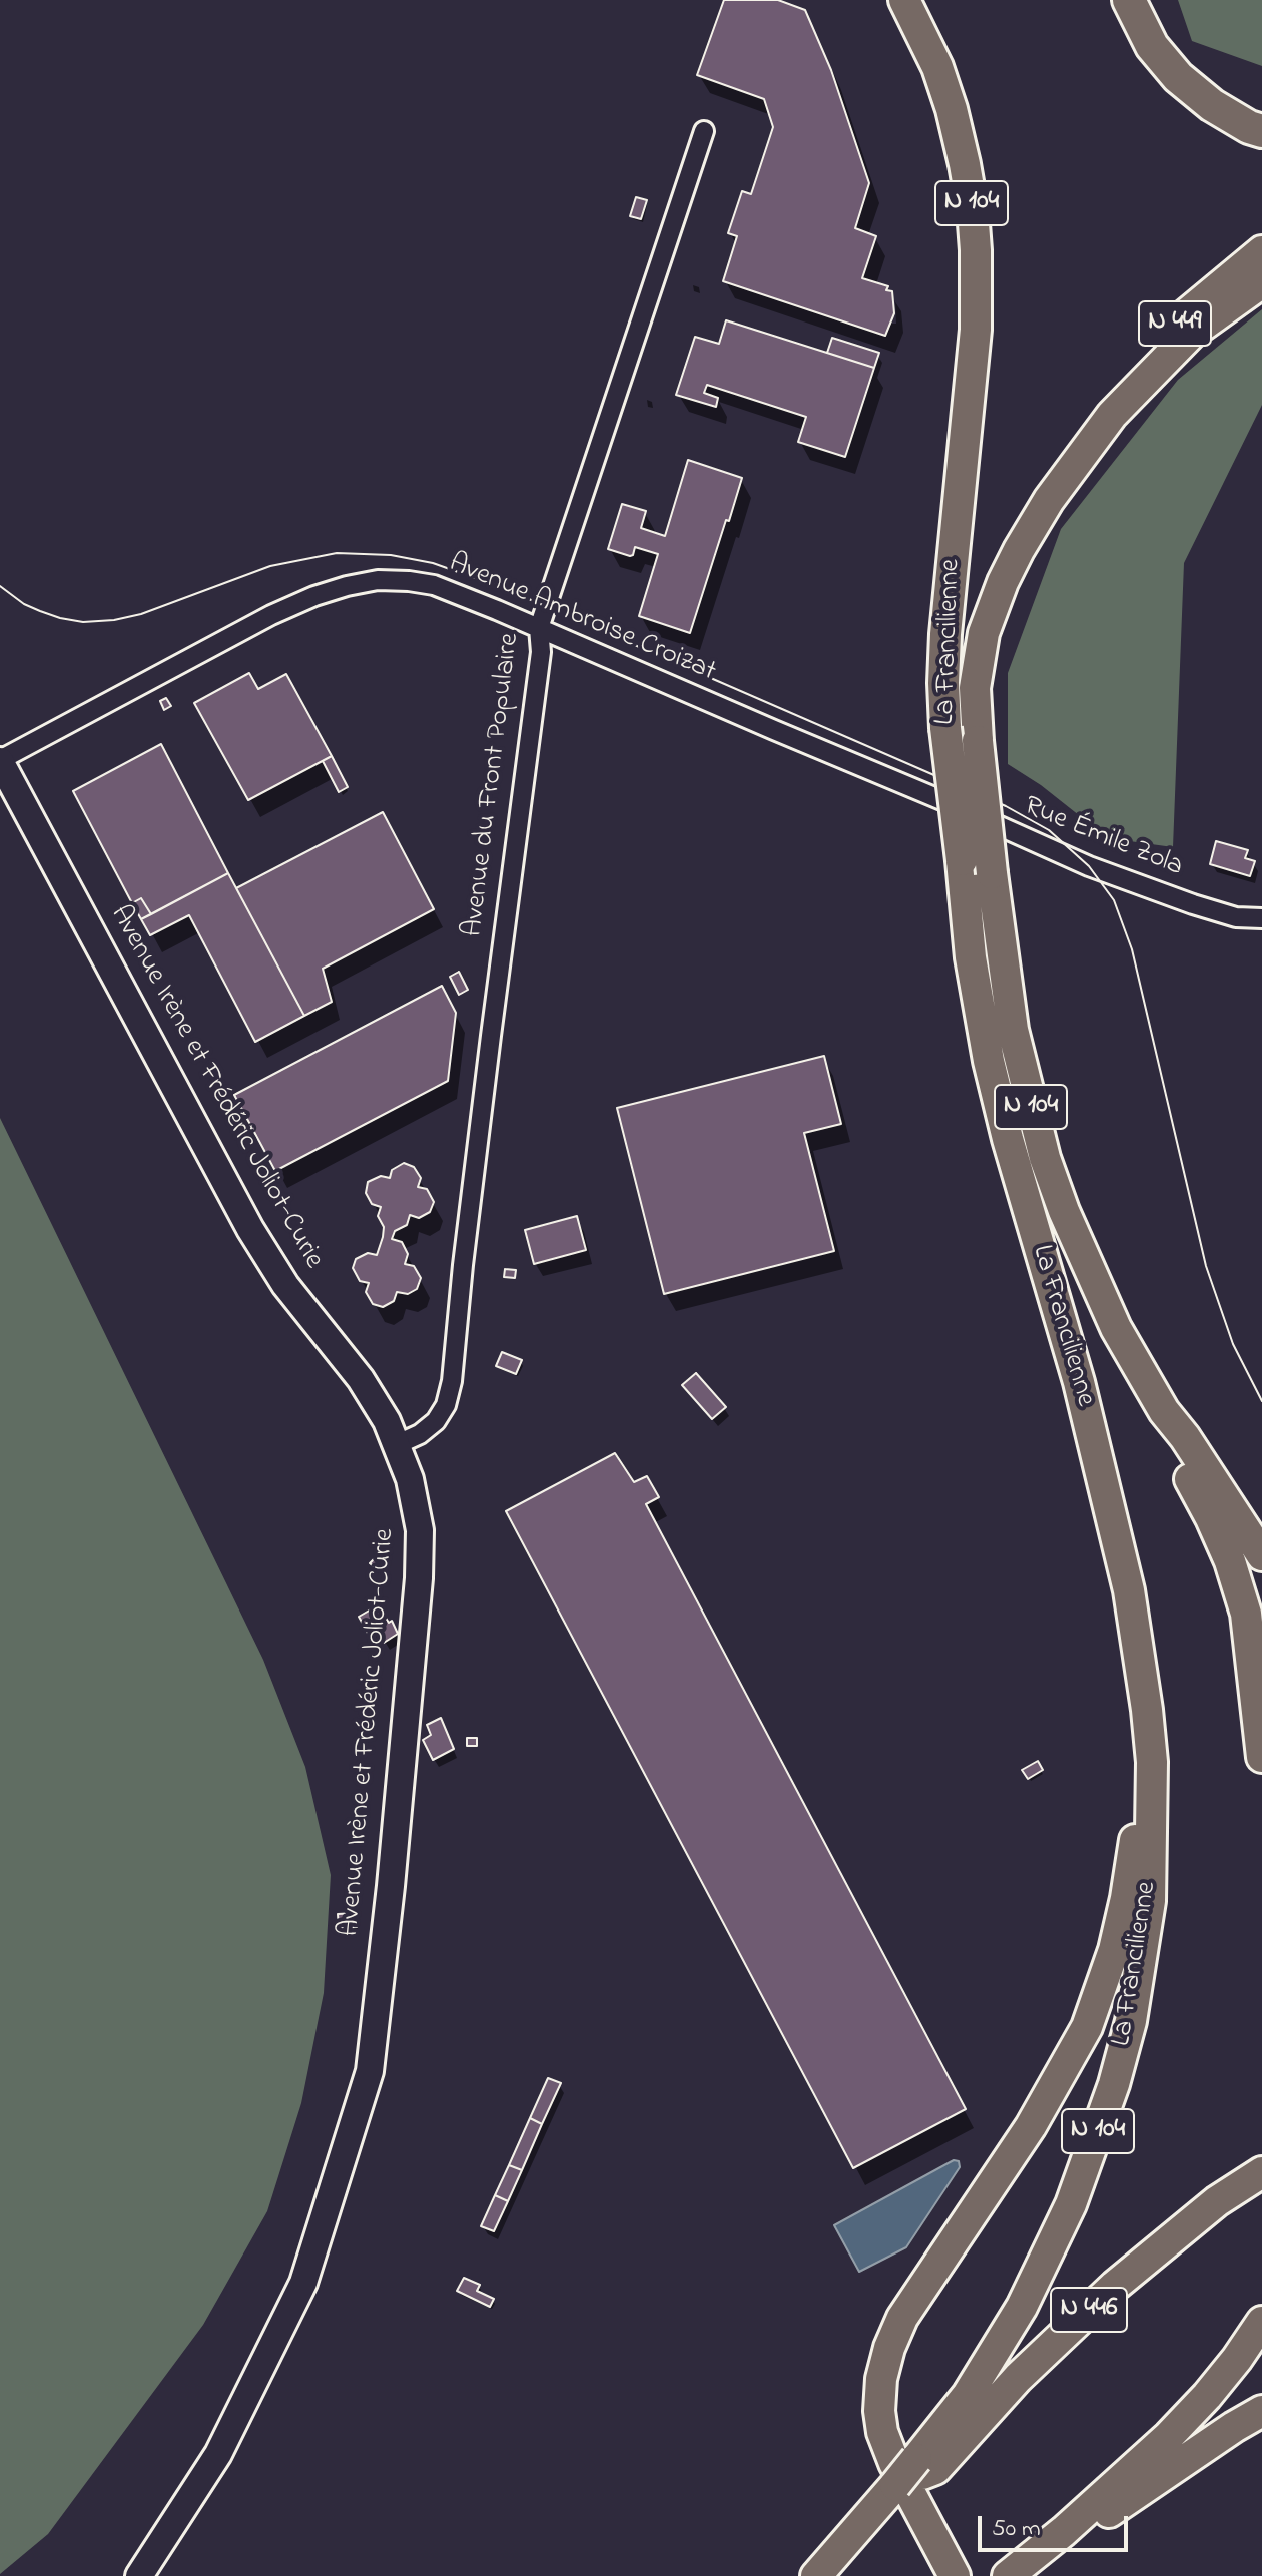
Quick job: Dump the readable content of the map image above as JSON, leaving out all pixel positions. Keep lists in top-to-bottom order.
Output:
{
  "streets": {
    "highway": [
      "N 104",
      "N 449",
      "La Francilienne",
      "N 446"
    ],
    "main road": ["Avenue Irène et Frédéric Joliot-Curie"],
    "street": ["Avenue Ambroise Croizat", "Avenue du Front Populaire", "Rue Émile Zola"]
  },
  "crossings": [
    ["N 449", "La Francilienne"],
    ["Avenue Ambroise Croizat", "Avenue du Front Populaire"],
    ["Avenue Ambroise Croizat", "Rue Émile Zola"],
    ["Avenue Ambroise Croizat", "Avenue Irène et Frédéric Joliot-Curie"],
    ["La Francilienne", "N 446"],
    ["Avenue du Front Populaire", "Avenue Irène et Frédéric Joliot-Curie"]
  ],
  "scale_bar": "50 m"
}
